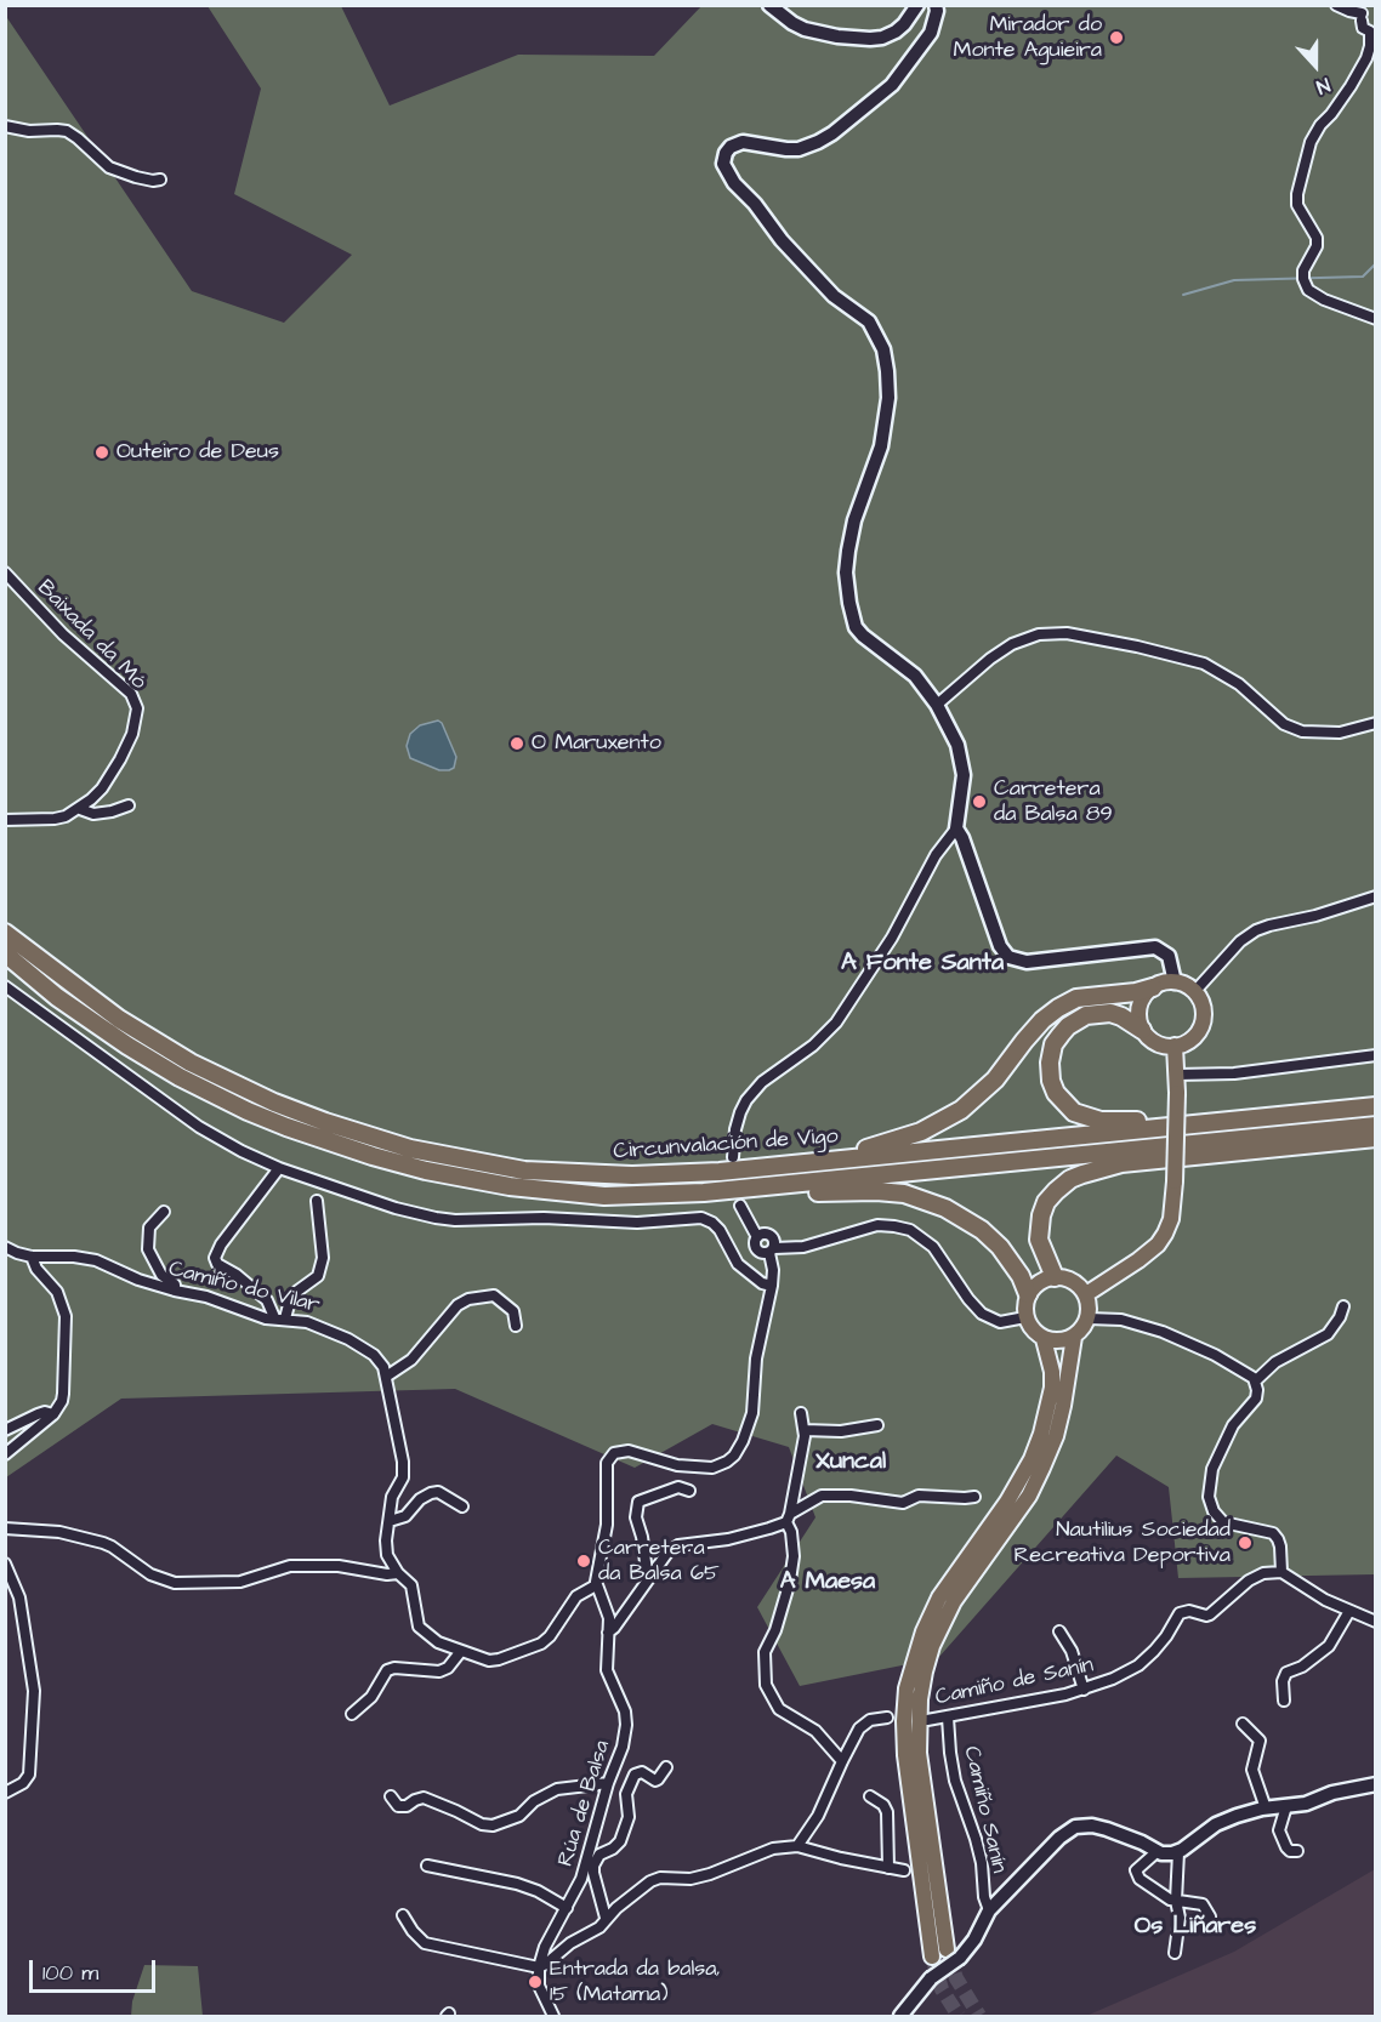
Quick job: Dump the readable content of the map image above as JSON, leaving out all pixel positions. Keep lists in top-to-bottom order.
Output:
{
  "streets": {
    "highway": ["Circunvalación de Vigo"],
    "street": [
      "Baixada da Mó",
      "Camiño do Vilar",
      "Camiño de Sanín",
      "Rúa de Balsa",
      "Camiño Sanín"
    ]
  },
  "crossings": [
    ["Camiño do Vilar", "Rúa de Balsa"],
    ["Camiño de Sanín", "Camiño Sanín"]
  ],
  "districts": [
    "A Fonte Santa",
    "Xuncal",
    "A Maesa",
    "Os Liñares"
  ],
  "places": [
    "Mirador do Monte Aguieira",
    "Outeiro de Deus",
    "O Maruxento",
    "Carretera da Balsa 89",
    "Nautilius Sociedad Recreativa Deportiva",
    "Carretera da Balsa 65",
    "Entrada da balsa, 15 (Matama)"
  ],
  "scale_bar": "100 m",
  "north": "bottom"
}
